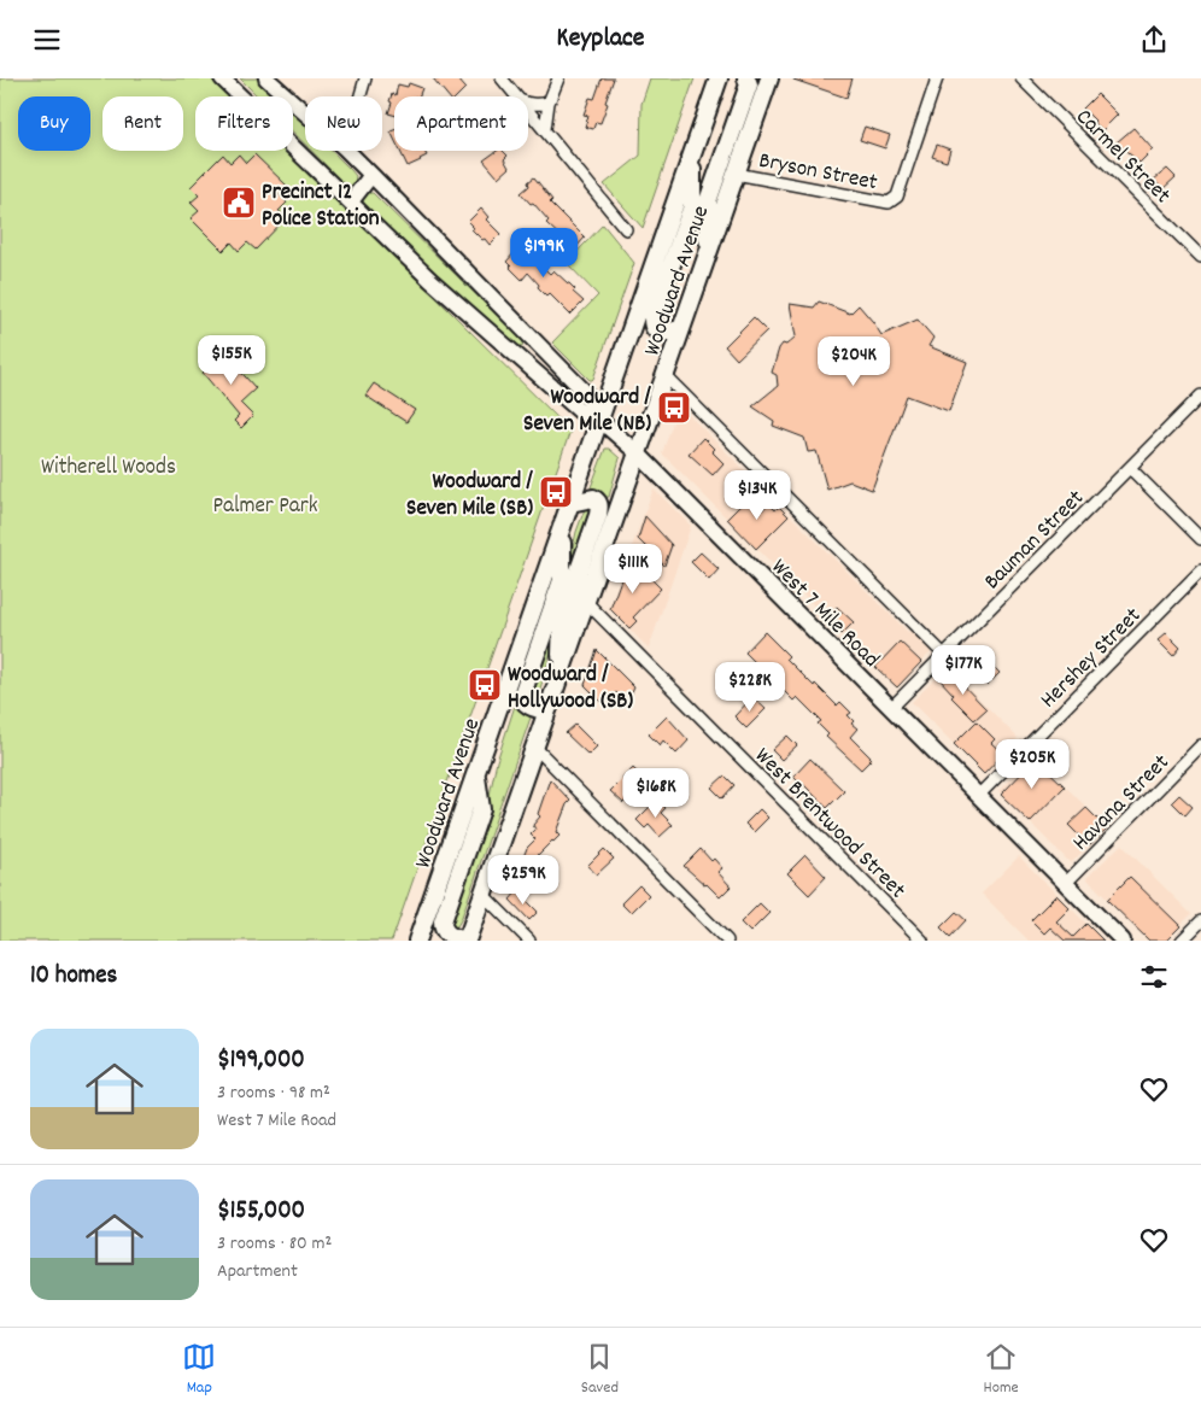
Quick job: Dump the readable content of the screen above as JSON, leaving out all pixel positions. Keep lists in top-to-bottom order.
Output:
{
  "streets": {
    "main road": ["Woodward Avenue", "West 7 Mile Road"],
    "street": [
      "Carmel Street",
      "Bryson Street",
      "Bauman Street",
      "Hershey Street",
      "Havana Street",
      "West Brentwood Street"
    ]
  },
  "crossings": [
    ["Bryson Street", "Woodward Avenue"],
    ["Woodward Avenue", "West 7 Mile Road"],
    ["Woodward Avenue", "West Brentwood Street"],
    ["Bauman Street", "West 7 Mile Road"],
    ["West 7 Mile Road", "Hershey Street"],
    ["West 7 Mile Road", "Havana Street"]
  ],
  "parks": ["Witherell Woods", "Palmer Park"],
  "places": {
    "public building": ["Precinct 12 Police Station"],
    "bus stop": ["Woodward / Seven Mile (NB)", "Woodward / Seven Mile (SB)", "Woodward / Hollywood (SB)"]
  },
  "page": {
    "header": "Keyplace",
    "chip": [
      "Buy",
      "Rent",
      "Filters",
      "New",
      "Apartment"
    ],
    "price": [
      "$199K",
      "$155K",
      "$204K",
      "$134K",
      "$111K",
      "$177K",
      "$228K",
      "$205K",
      "$168K",
      "$259K"
    ],
    "heading": "10 homes",
    "list": [
      {
        "name": "$199,000",
        "note": "3 rooms · 98 m² · West 7 Mile Road"
      },
      {
        "name": "$155,000",
        "note": "3 rooms · 80 m² · Apartment"
      }
    ],
    "tabs": ["Map", "Saved", "Home"]
  }
}
